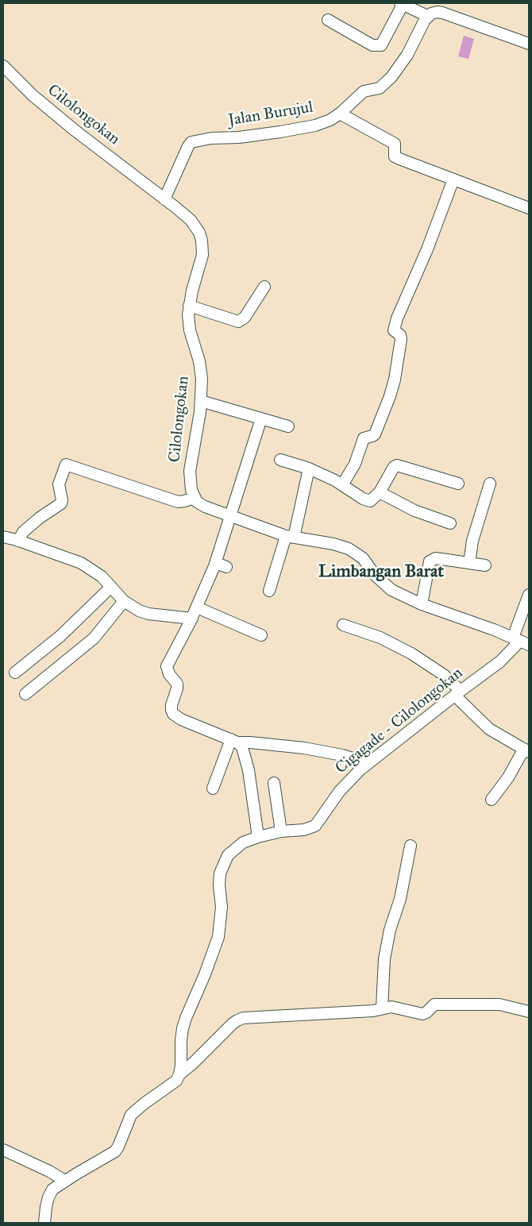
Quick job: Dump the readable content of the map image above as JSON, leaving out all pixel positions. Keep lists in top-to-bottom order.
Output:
{
  "streets": {
    "street": ["Jalan Burujul", "Cilolongokan", "Cigagade - Cilolongokan"]
  },
  "crossings": [
    ["Jalan Burujul", "Cilolongokan"]
  ],
  "districts": ["Limbangan Barat"]
}
